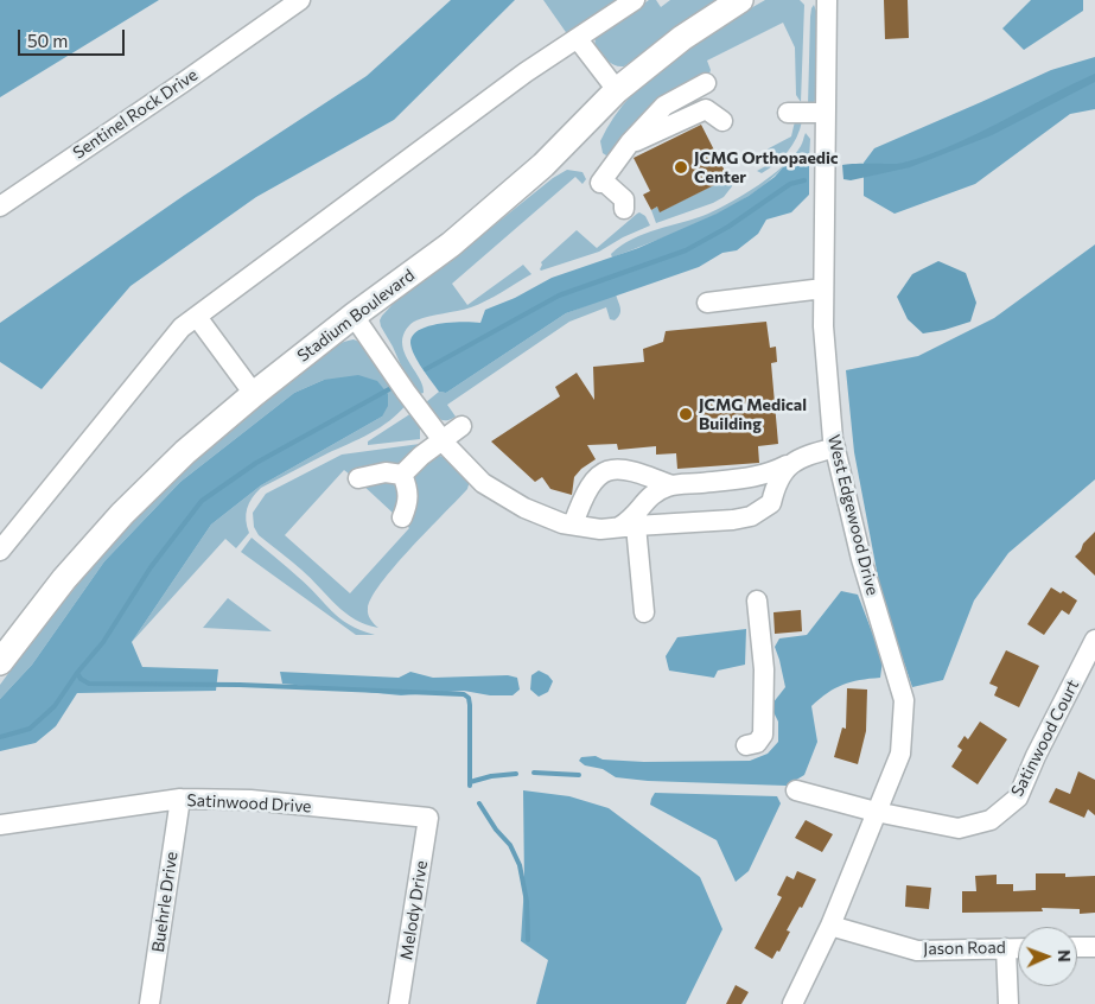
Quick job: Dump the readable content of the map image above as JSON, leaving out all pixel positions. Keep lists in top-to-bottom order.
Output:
{
  "streets": {
    "main road": ["Stadium Boulevard"],
    "street": [
      "Sentinel Rock Drive",
      "West Edgewood Drive",
      "Satinwood Court",
      "Satinwood Drive",
      "Buehrle Drive",
      "Melody Drive",
      "Jason Road"
    ]
  },
  "crossings": [
    ["West Edgewood Drive", "Satinwood Court"],
    ["West Edgewood Drive", "Jason Road"],
    ["Satinwood Drive", "Buehrle Drive"],
    ["Satinwood Drive", "Melody Drive"]
  ],
  "places": ["JCMG Orthopaedic Center", "JCMG Medical Building"],
  "scale_bar": "50 m",
  "north": "right"
}
